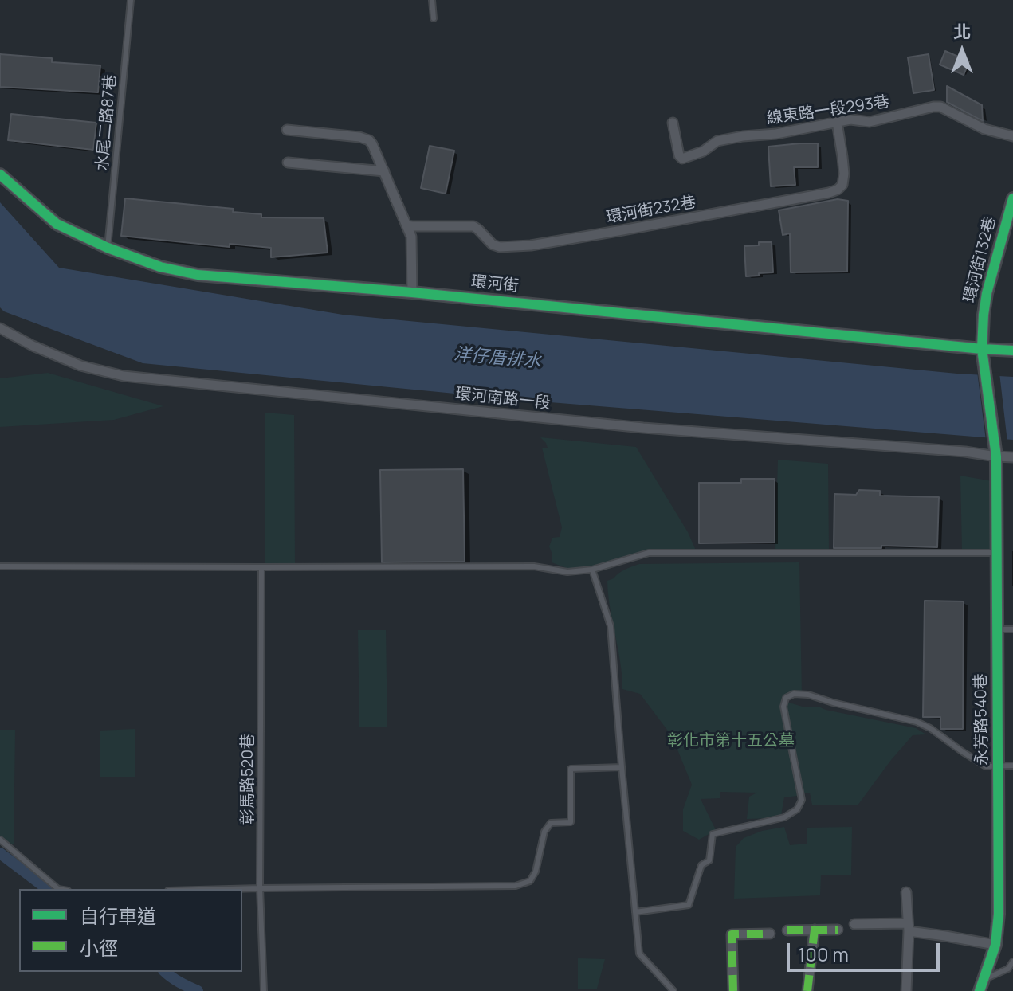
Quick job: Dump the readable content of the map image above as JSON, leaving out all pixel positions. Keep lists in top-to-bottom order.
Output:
{
  "streets": {
    "street": [
      "線東路一段293巷",
      "環河街232巷",
      "環河街132巷",
      "環河街",
      "環河南路一段",
      "永芳路540巷"
    ],
    "lane": ["水尾二路87巷", "彰馬路520巷"]
  },
  "crossings": [
    ["線東路一段293巷", "環河街232巷"],
    ["水尾二路87巷", "環河街"],
    ["環河街132巷", "環河街"],
    ["環河街132巷", "永芳路540巷"],
    ["環河南路一段", "永芳路540巷"]
  ],
  "water": ["洋仔厝排水"],
  "parks": ["彰化市第十五公墓"],
  "legend": ["自行車道", "小徑"],
  "scale_bar": "100 m",
  "north": "top"
}
